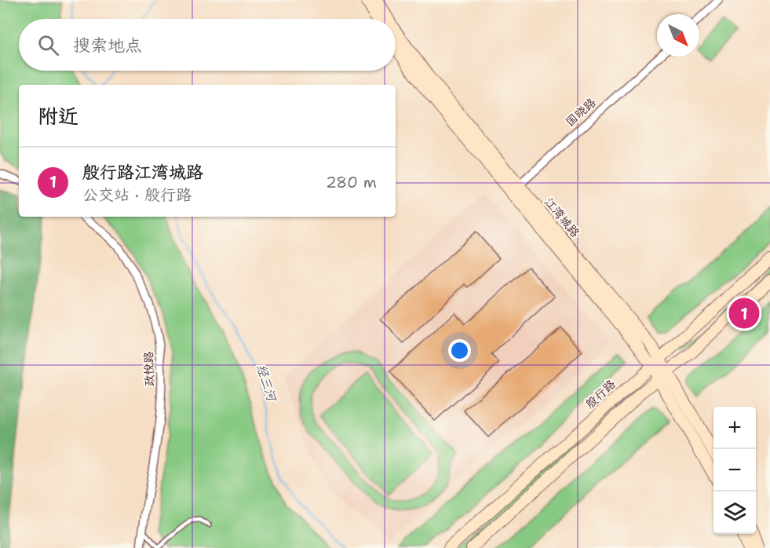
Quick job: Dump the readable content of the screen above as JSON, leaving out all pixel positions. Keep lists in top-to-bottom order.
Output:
{
  "streets": {
    "street": [
      "国晓路",
      "江湾城路",
      "政悦路",
      "殷行路"
    ]
  },
  "crossings": [
    ["国晓路", "江湾城路"],
    ["江湾城路", "殷行路"]
  ],
  "water": ["经三河"],
  "north": "bottom right",
  "page": {
    "search": "搜索地点",
    "heading": "附近",
    "list": [
      {
        "mark": "1",
        "name": "殷行路江湾城路",
        "note": "公交站 · 殷行路",
        "value": "280 m"
      }
    ],
    "pins": "1",
    "map_buttons": ["+", "−"]
  }
}
